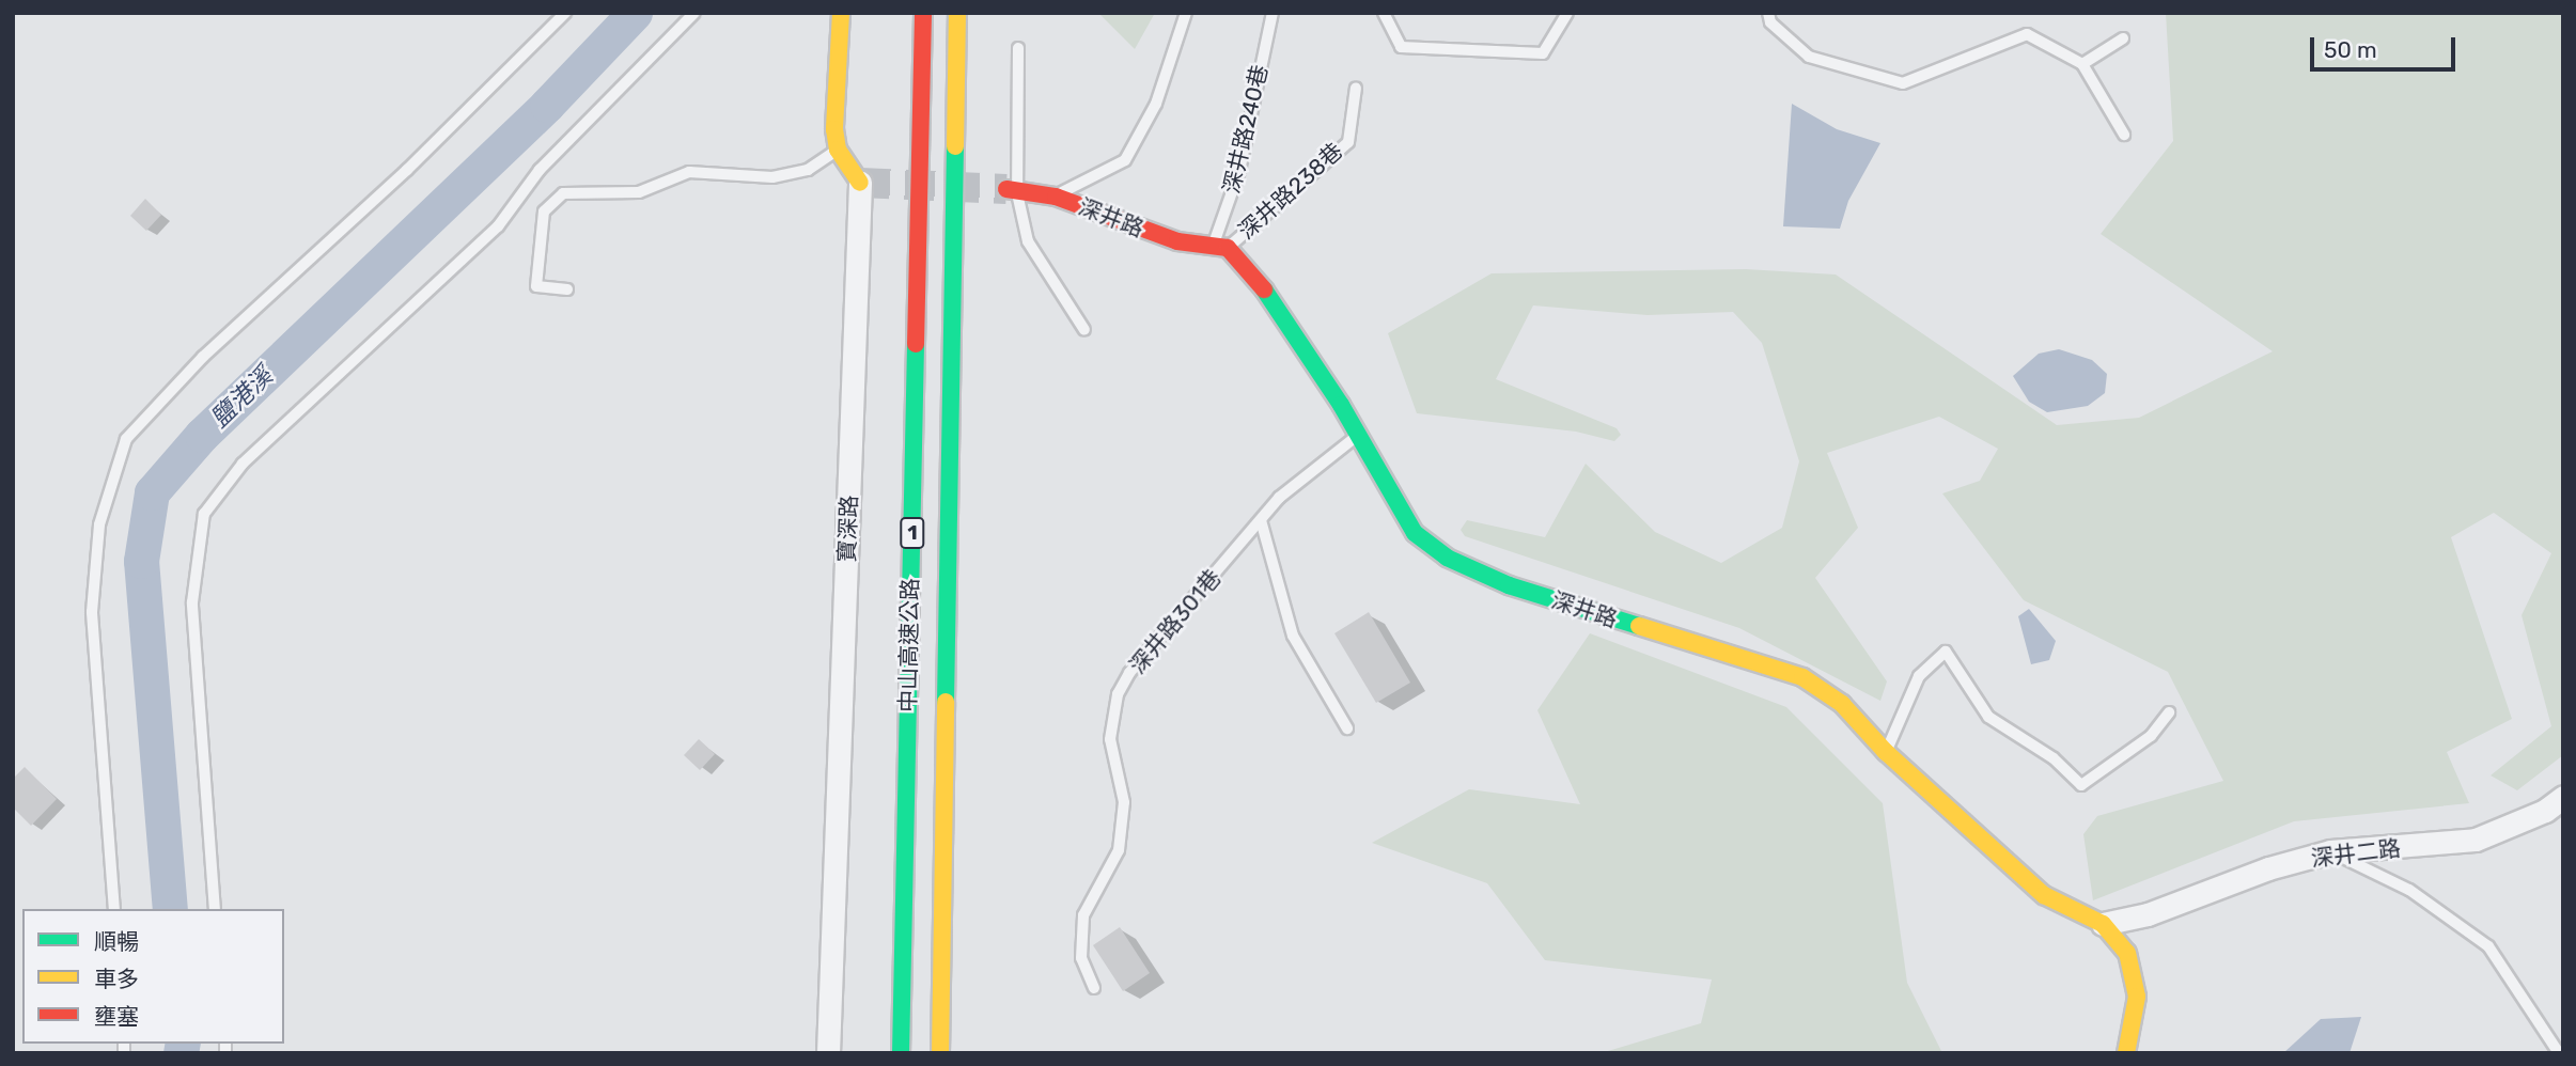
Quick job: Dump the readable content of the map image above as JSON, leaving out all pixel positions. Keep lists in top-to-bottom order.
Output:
{
  "streets": {
    "main road": [
      "深井路",
      "寶深路",
      "1",
      "中山高速公路"
    ],
    "street": ["深井二路"],
    "lane": ["深井路240巷", "深井路238巷", "深井路301巷"]
  },
  "crossings": [
    ["深井路240巷", "深井路238巷"],
    ["深井路240巷", "深井路"],
    ["深井路238巷", "深井路"],
    ["深井路", "深井路301巷"],
    ["深井路", "深井二路"]
  ],
  "water": ["鹽港溪"],
  "legend": ["順暢", "車多", "壅塞"],
  "scale_bar": "50 m"
}
